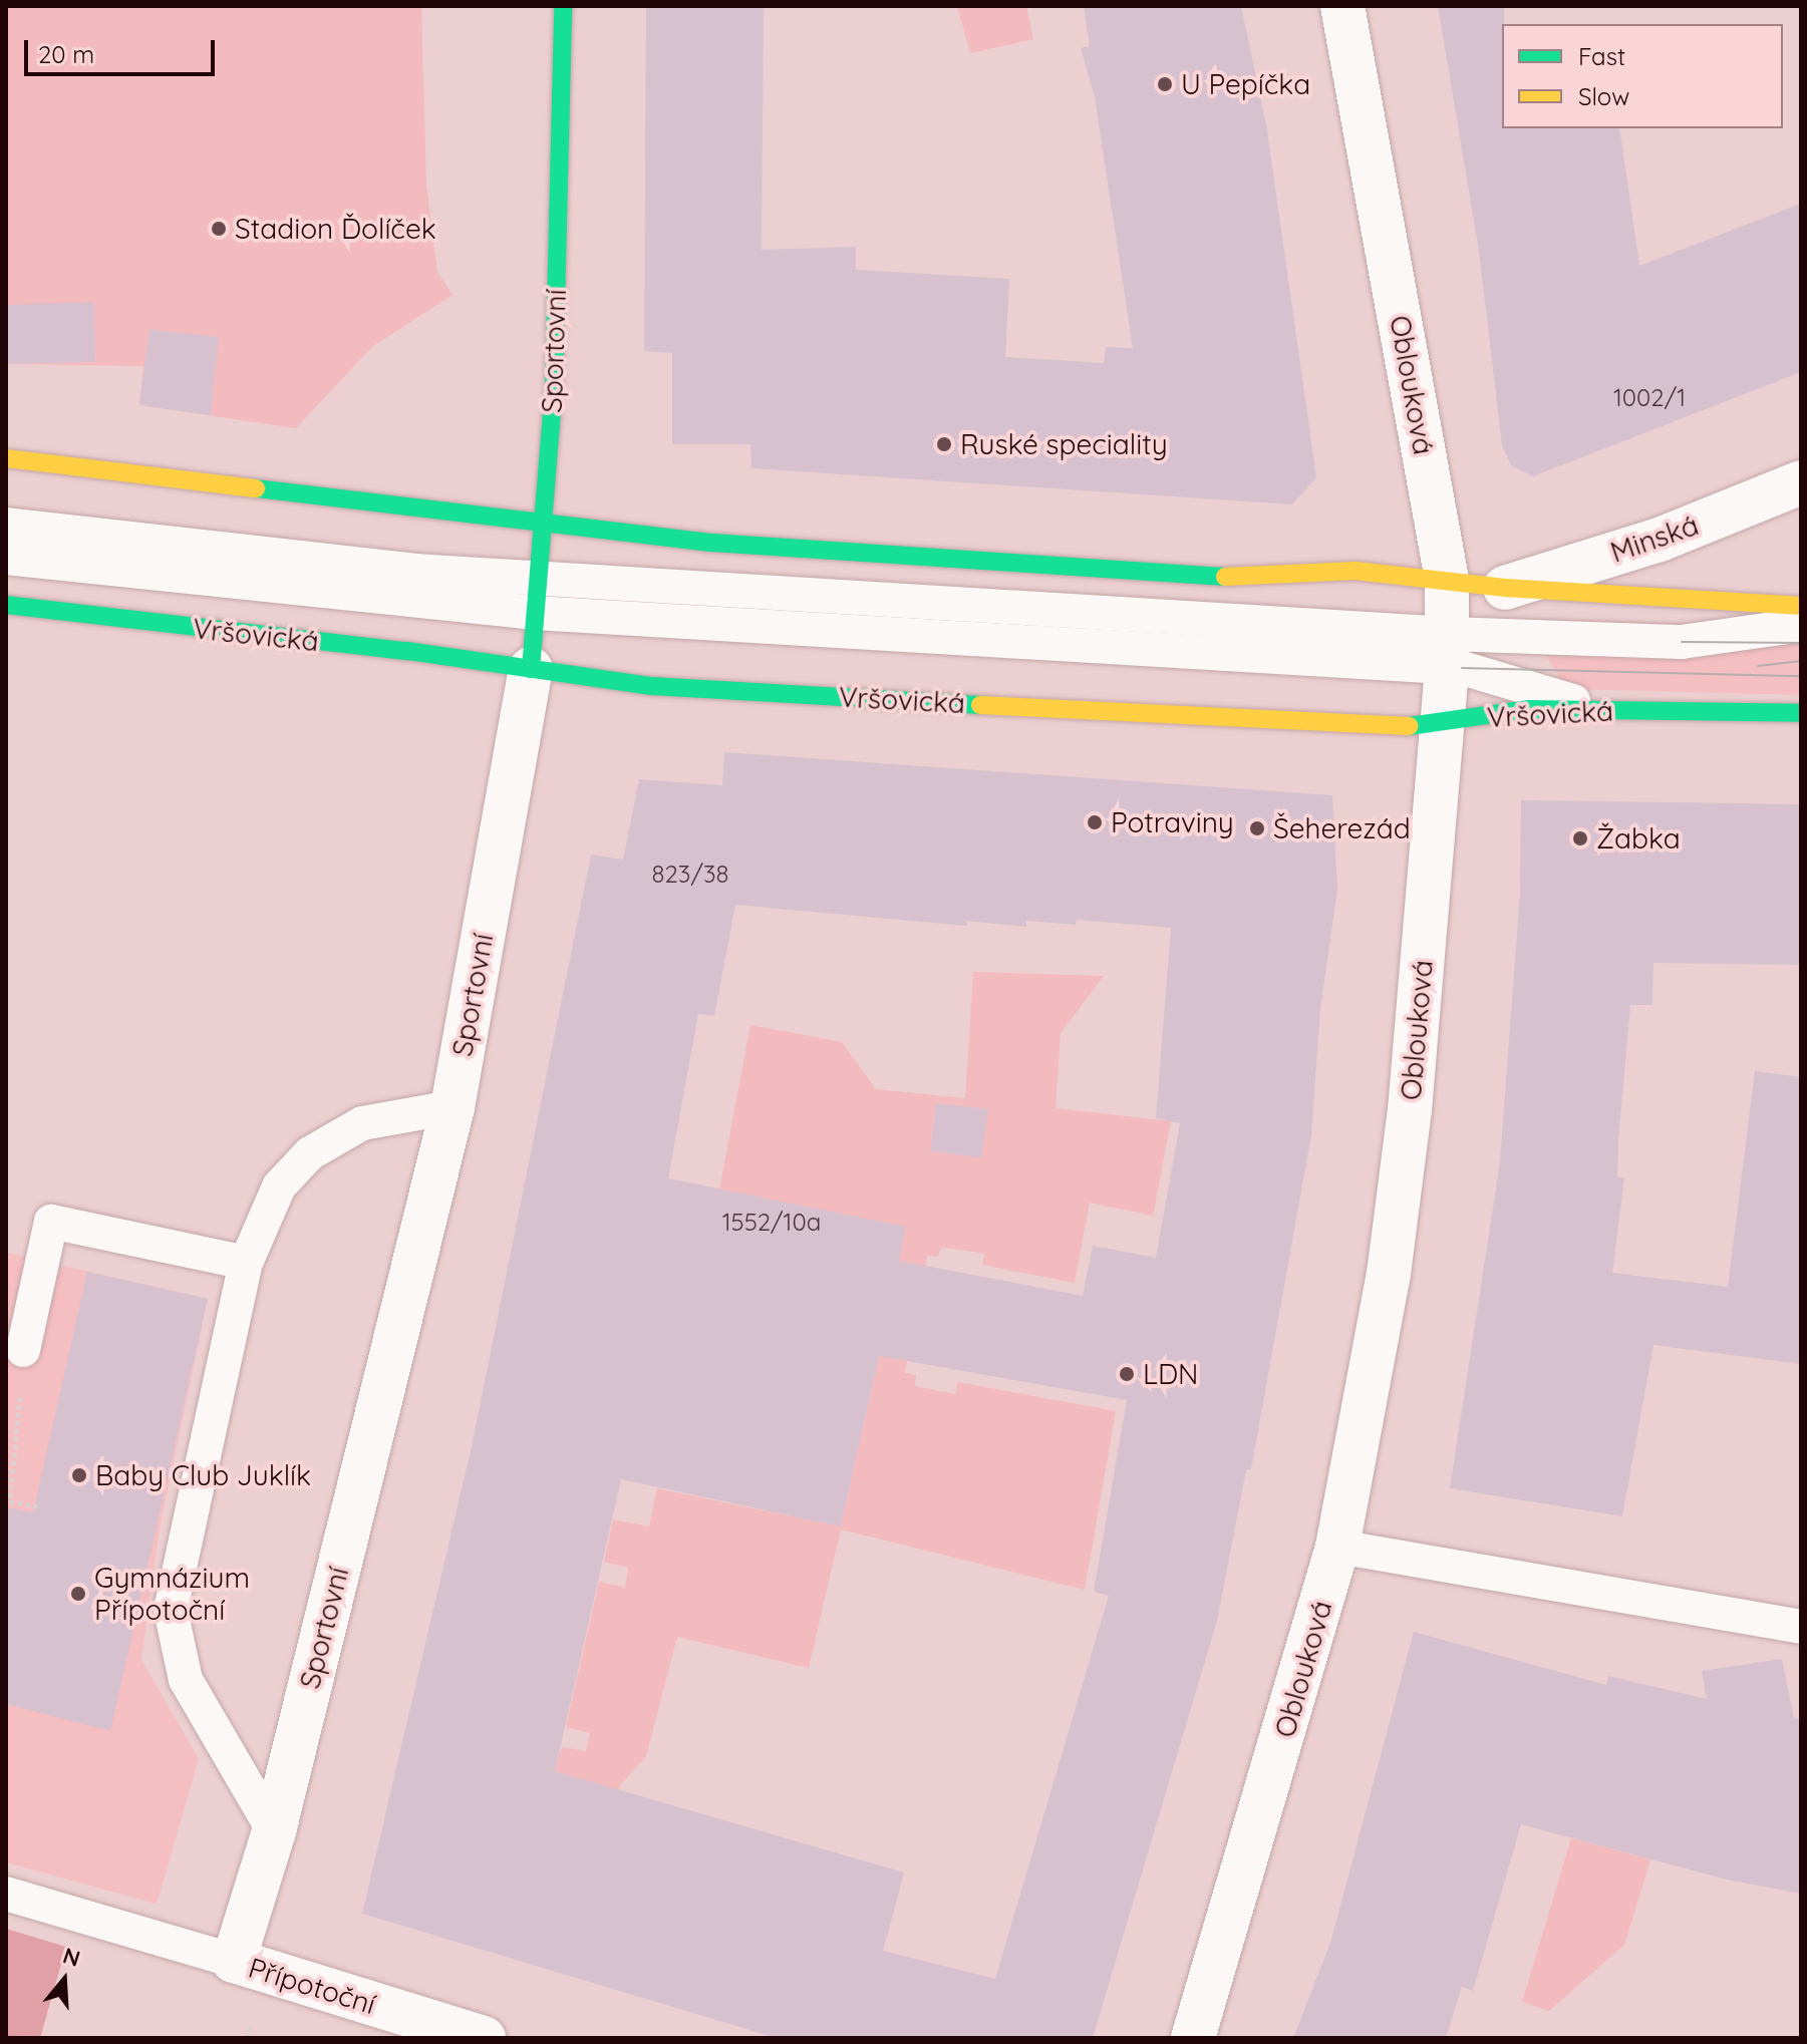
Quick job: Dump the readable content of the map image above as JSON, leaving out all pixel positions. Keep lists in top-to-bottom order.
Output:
{
  "streets": {
    "main road": ["Sportovní", "Vršovická"],
    "street": ["Oblouková", "Minská", "Přípotoční"]
  },
  "crossings": [
    ["Sportovní", "Vršovická"],
    ["Sportovní", "Přípotoční"],
    ["Oblouková", "Vršovická"]
  ],
  "places": [
    "U Pepíčka",
    "Stadion Ďolíček",
    "Ruské speciality",
    "Potraviny",
    "Šeherezád",
    "Žabka",
    "LDN",
    "Baby Club Juklík",
    "Gymnázium Přípotoční"
  ],
  "house_numbers": ["1002/1", "823/38", "1552/10a"],
  "legend": ["Fast", "Slow"],
  "scale_bar": "20 m",
  "north": "top"
}
